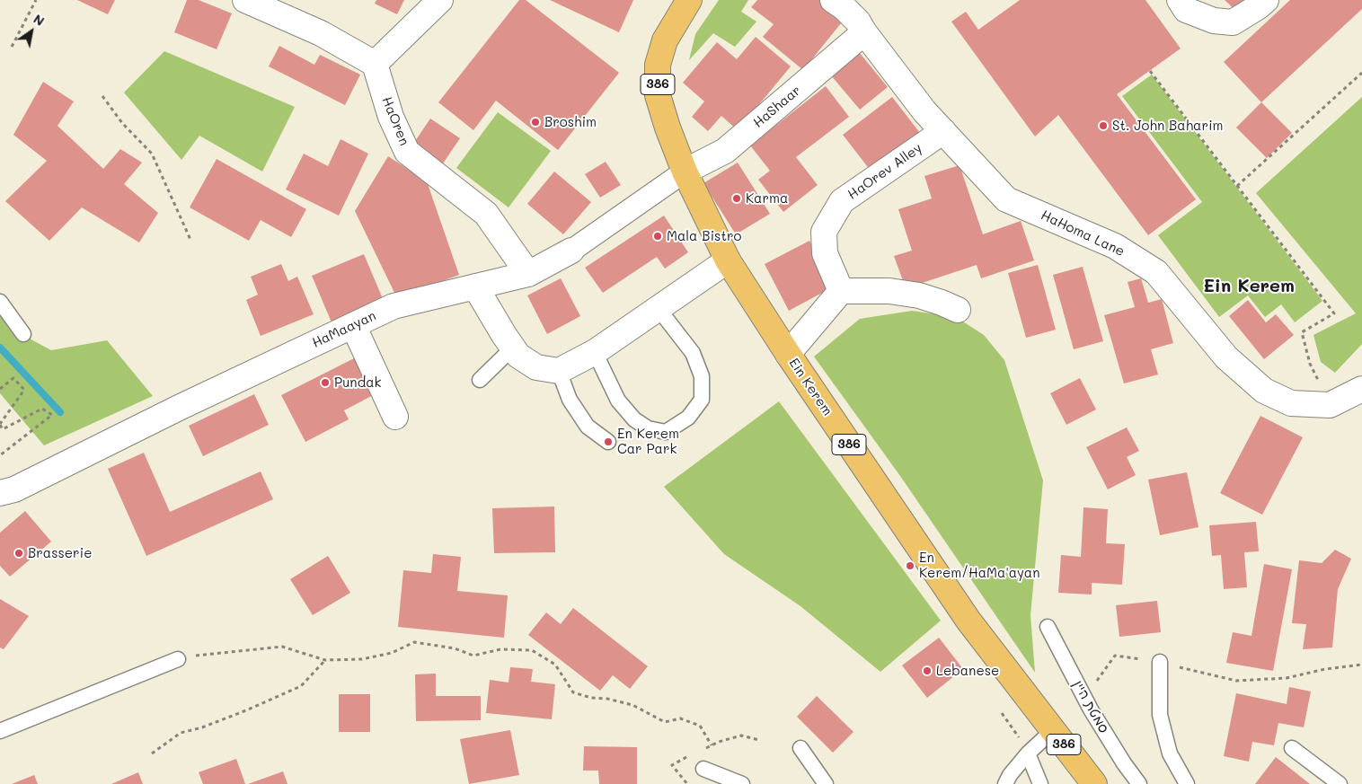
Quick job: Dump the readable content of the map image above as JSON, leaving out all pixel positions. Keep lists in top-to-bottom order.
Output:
{
  "streets": {
    "main road": ["386", "Ein Kerem"],
    "street": [
      "HaShaar",
      "HaOren",
      "HaOrev Alley",
      "HaHoma Lane",
      "HaMaayan"
    ],
    "lane": ["סמטת היין"]
  },
  "crossings": [
    ["HaShaar", "HaHoma Lane"],
    ["HaShaar", "HaMaayan"],
    ["HaShaar", "Ein Kerem"],
    ["HaOren", "HaMaayan"],
    ["HaOrev Alley", "HaHoma Lane"],
    ["HaMaayan", "Ein Kerem"]
  ],
  "districts": ["Ein Kerem"],
  "places": [
    "Broshim",
    "St. John Baharim",
    "Karma",
    "Mala Bistro",
    "Pundak",
    "En Kerem Car Park",
    "Brasserie",
    "En Kerem/HaMa'ayan",
    "Lebanese"
  ],
  "north": "top right"
}
